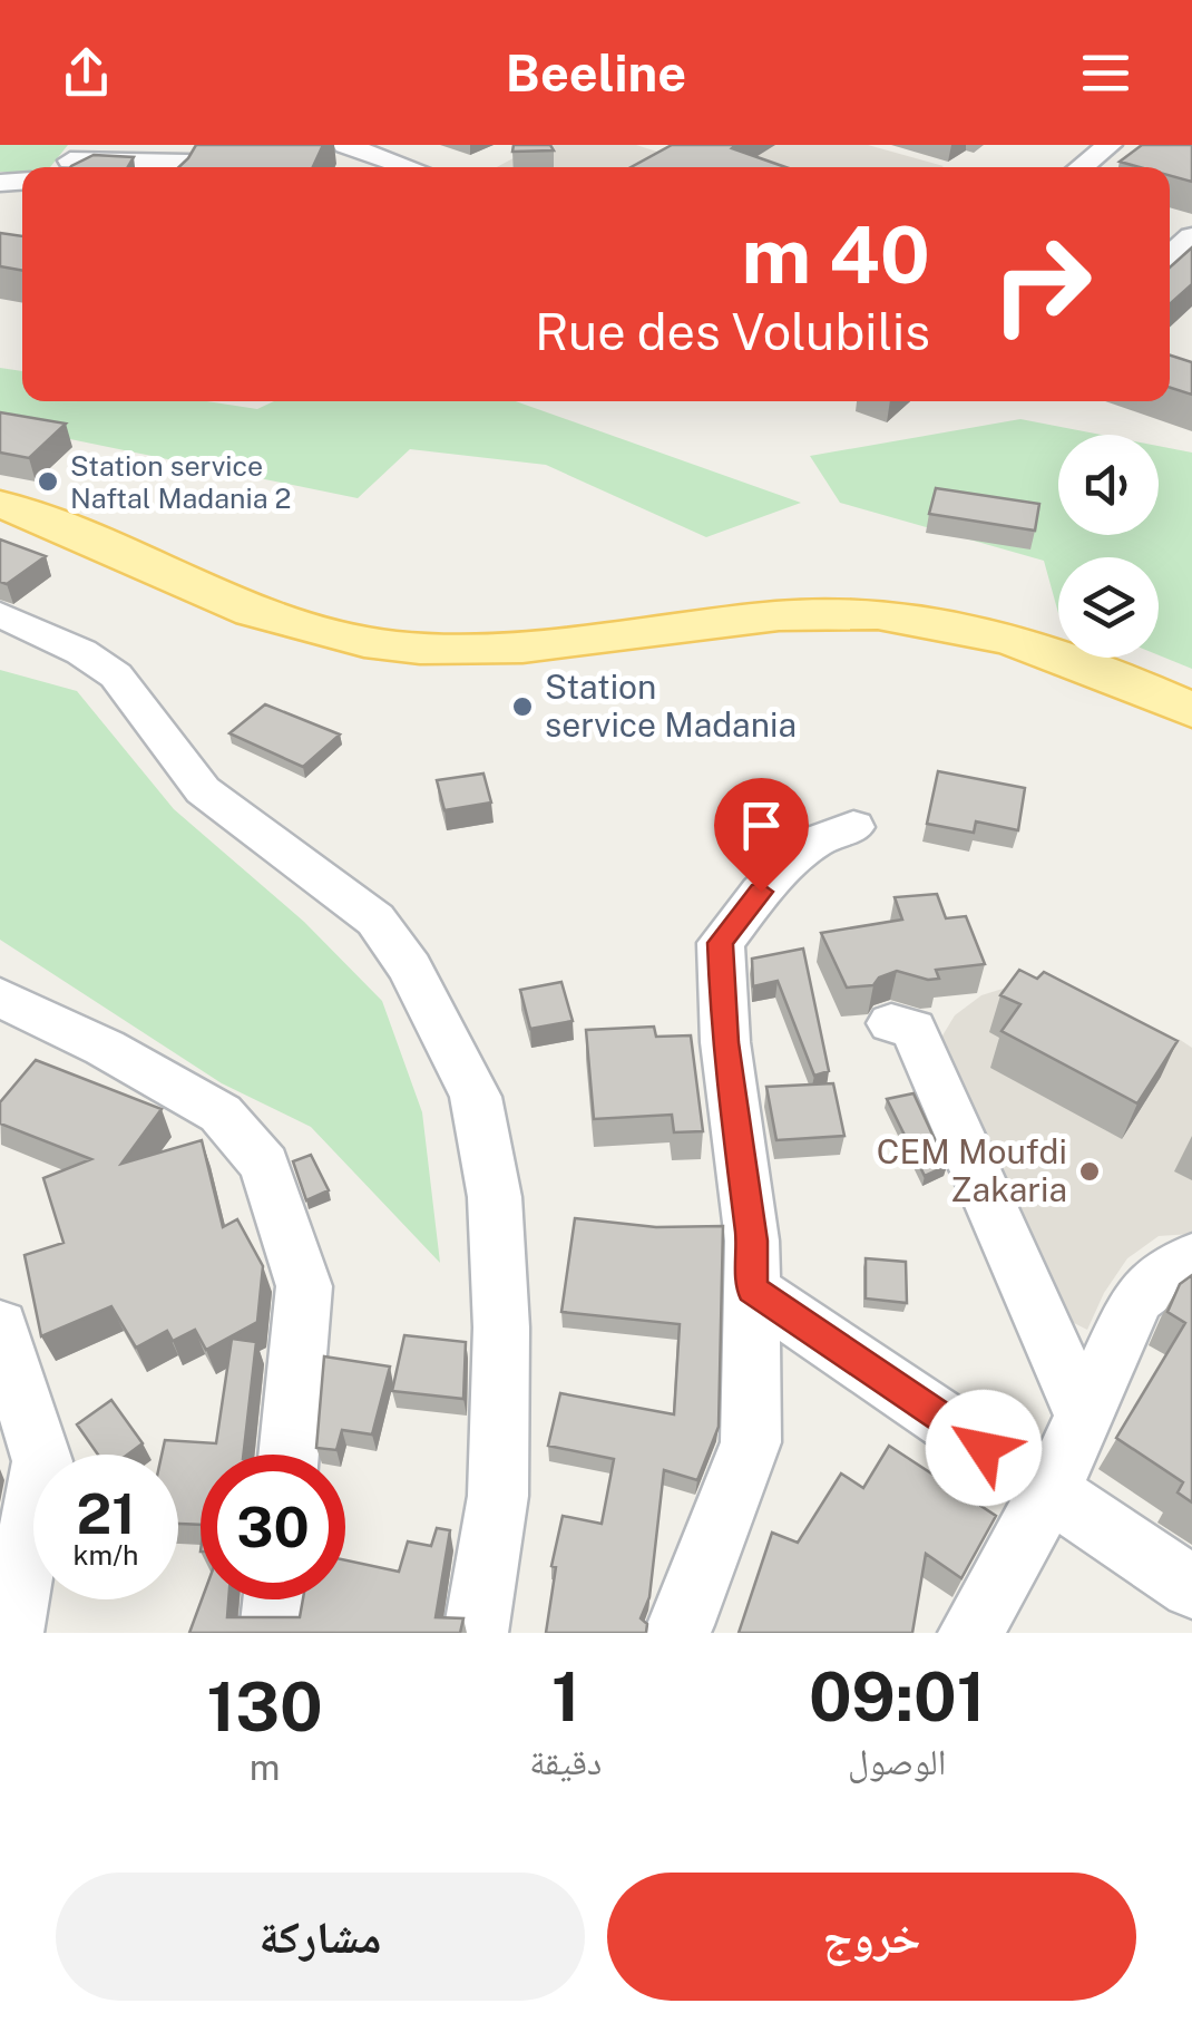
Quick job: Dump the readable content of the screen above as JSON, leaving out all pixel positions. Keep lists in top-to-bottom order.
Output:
{
  "places": ["Station service Naftal Madania 2", "Station service Madania", "CEM Moufdi Zakaria"],
  "page": {
    "header": "Beeline",
    "turn": ["40 m", "Rue des Volubilis"],
    "speed": "21 km/h",
    "limit": "30",
    "eta": [
      "09:01",
      "الوصول",
      "1",
      "دقيقة",
      "130",
      "m"
    ],
    "buttons": ["خروج", "مشاركة"]
  }
}
